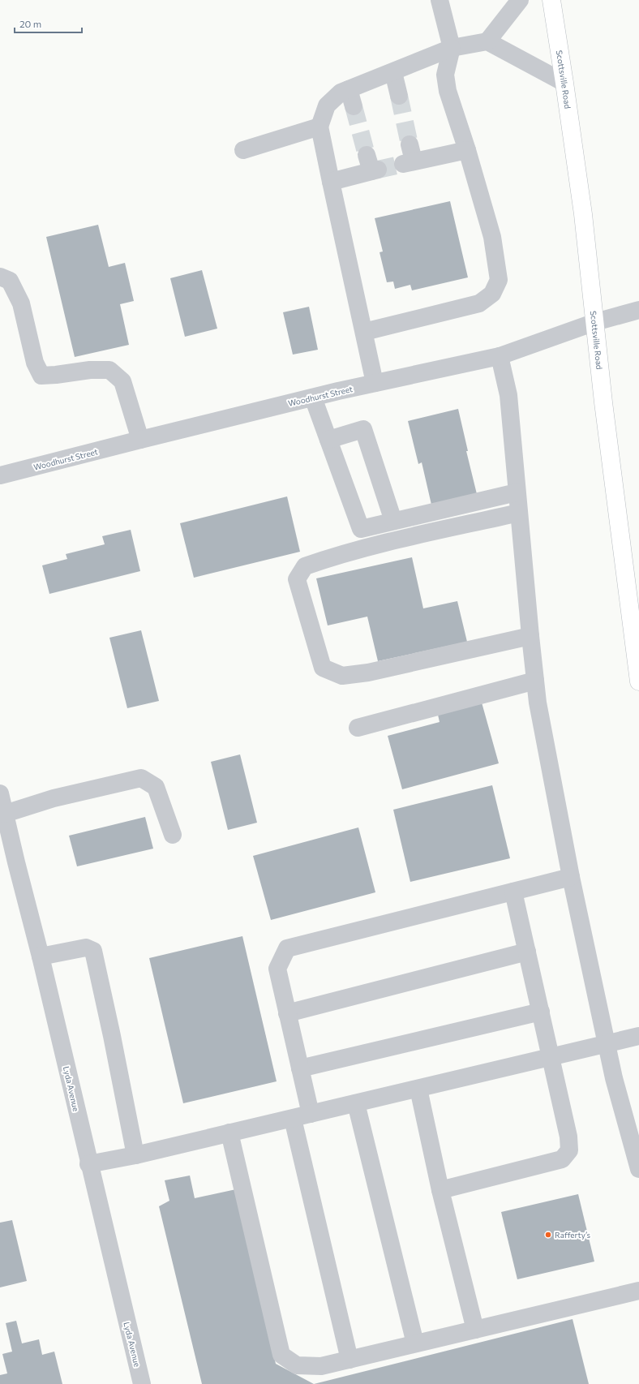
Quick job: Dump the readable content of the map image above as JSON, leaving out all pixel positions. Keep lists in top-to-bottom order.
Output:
{
  "streets": {
    "main road": ["Scottsville Road"],
    "street": ["Woodhurst Street", "Lyda Avenue"]
  },
  "crossings": [
    ["Scottsville Road", "Woodhurst Street"]
  ],
  "places": ["Rafferty’s"],
  "scale_bar": "20 m"
}
